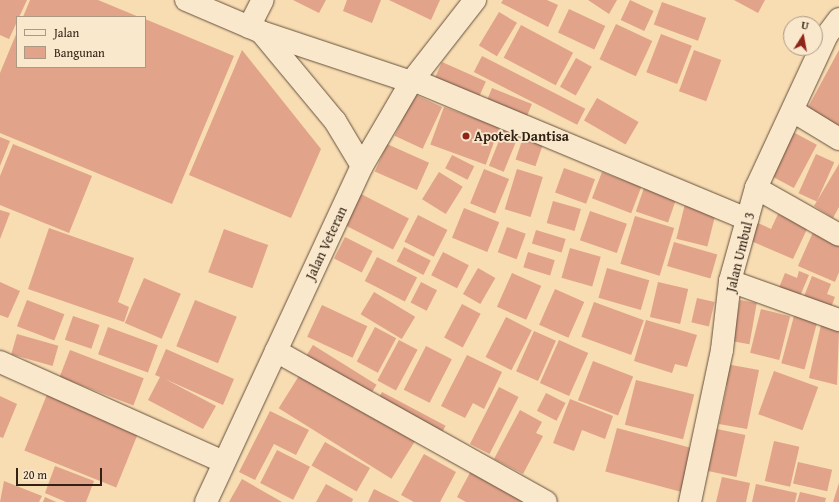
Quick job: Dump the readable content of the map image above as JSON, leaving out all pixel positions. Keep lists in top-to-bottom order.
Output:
{
  "streets": {
    "street": ["Jalan Veteran", "Jalan Umbul 3"]
  },
  "places": ["Apotek Dantisa"],
  "legend": ["Jalan", "Bangunan"],
  "scale_bar": "20 m",
  "north": "top"
}
